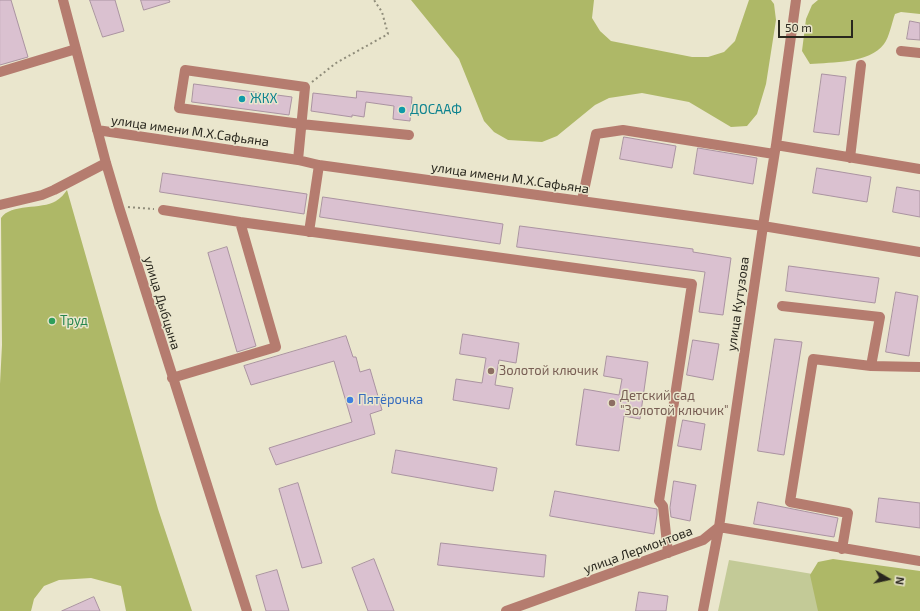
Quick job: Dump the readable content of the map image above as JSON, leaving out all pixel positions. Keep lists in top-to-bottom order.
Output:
{
  "streets": {
    "street": [
      "улица имени М.Х.Сафьяна",
      "улица Дыбцына",
      "улица Кутузова",
      "улица Лермонтова"
    ]
  },
  "crossings": [
    ["улица имени М.Х.Сафьяна", "улица Дыбцына"],
    ["улица имени М.Х.Сафьяна", "улица Кутузова"],
    ["улица Кутузова", "улица Лермонтова"]
  ],
  "places": [
    "ЖКХ",
    "ДОСААФ",
    "Труд",
    "Золотой ключик",
    "Пятёрочка",
    "Детский сад \"Золотой ключик\""
  ],
  "scale_bar": "50 m",
  "north": "right"
}
